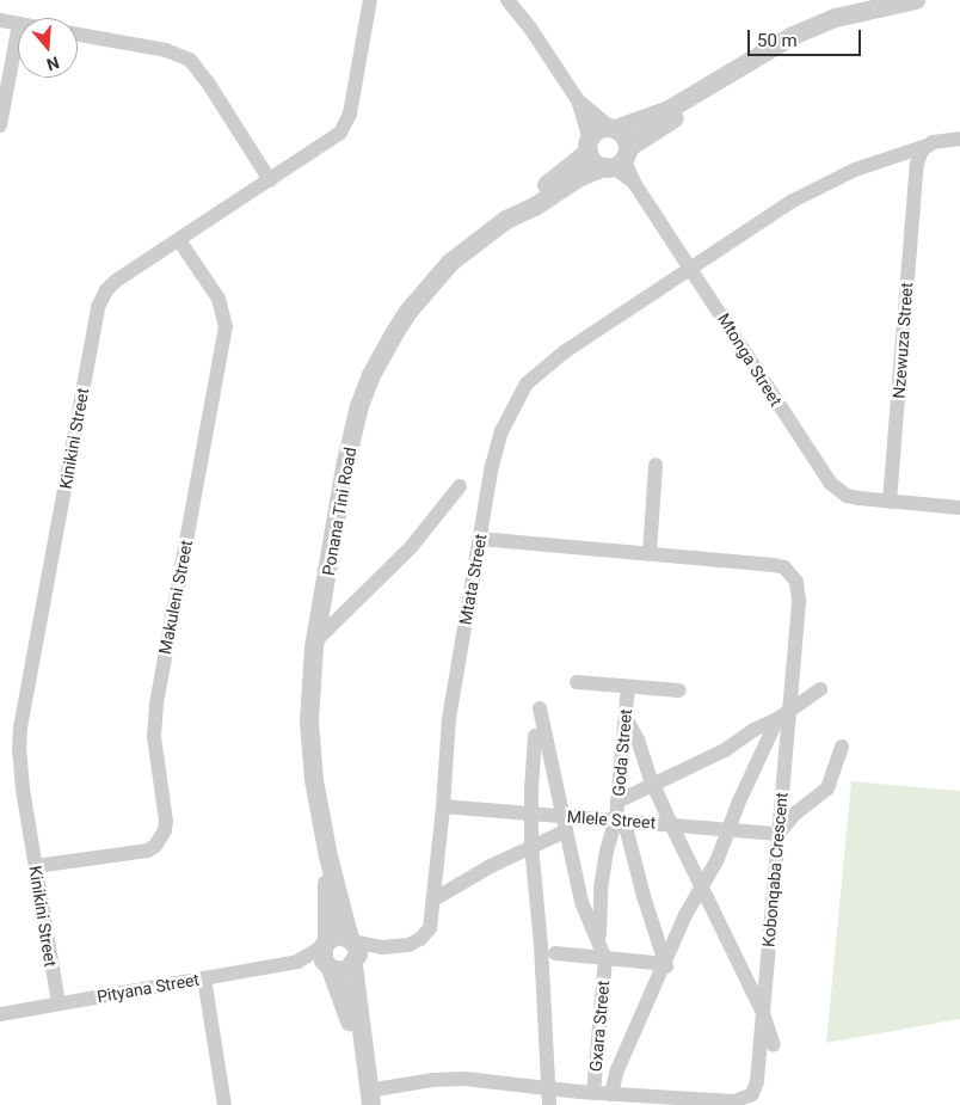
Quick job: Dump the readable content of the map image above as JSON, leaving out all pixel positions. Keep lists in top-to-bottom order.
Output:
{
  "streets": {
    "street": [
      "Nzewuza Street",
      "Mtonga Street",
      "Kinikini Street",
      "Ponana Tini Road",
      "Mtata Street",
      "Makuleni Street",
      "Goda Street",
      "Mlele Street",
      "Kobonqaba Crescent",
      "Pityana Street",
      "Gxara Street"
    ]
  },
  "crossings": [
    ["Nzewuza Street", "Mtonga Street"],
    ["Nzewuza Street", "Mtata Street"],
    ["Mtonga Street", "Ponana Tini Road"],
    ["Mtonga Street", "Mtata Street"],
    ["Kinikini Street", "Makuleni Street"],
    ["Kinikini Street", "Pityana Street"],
    ["Ponana Tini Road", "Mtata Street"],
    ["Ponana Tini Road", "Pityana Street"],
    ["Mtata Street", "Mlele Street"],
    ["Mtata Street", "Kobonqaba Crescent"],
    ["Mtata Street", "Pityana Street"],
    ["Goda Street", "Mlele Street"],
    ["Goda Street", "Gxara Street"],
    ["Mlele Street", "Kobonqaba Crescent"],
    ["Kobonqaba Crescent", "Gxara Street"]
  ],
  "scale_bar": "50 m",
  "north": "bottom"
}
